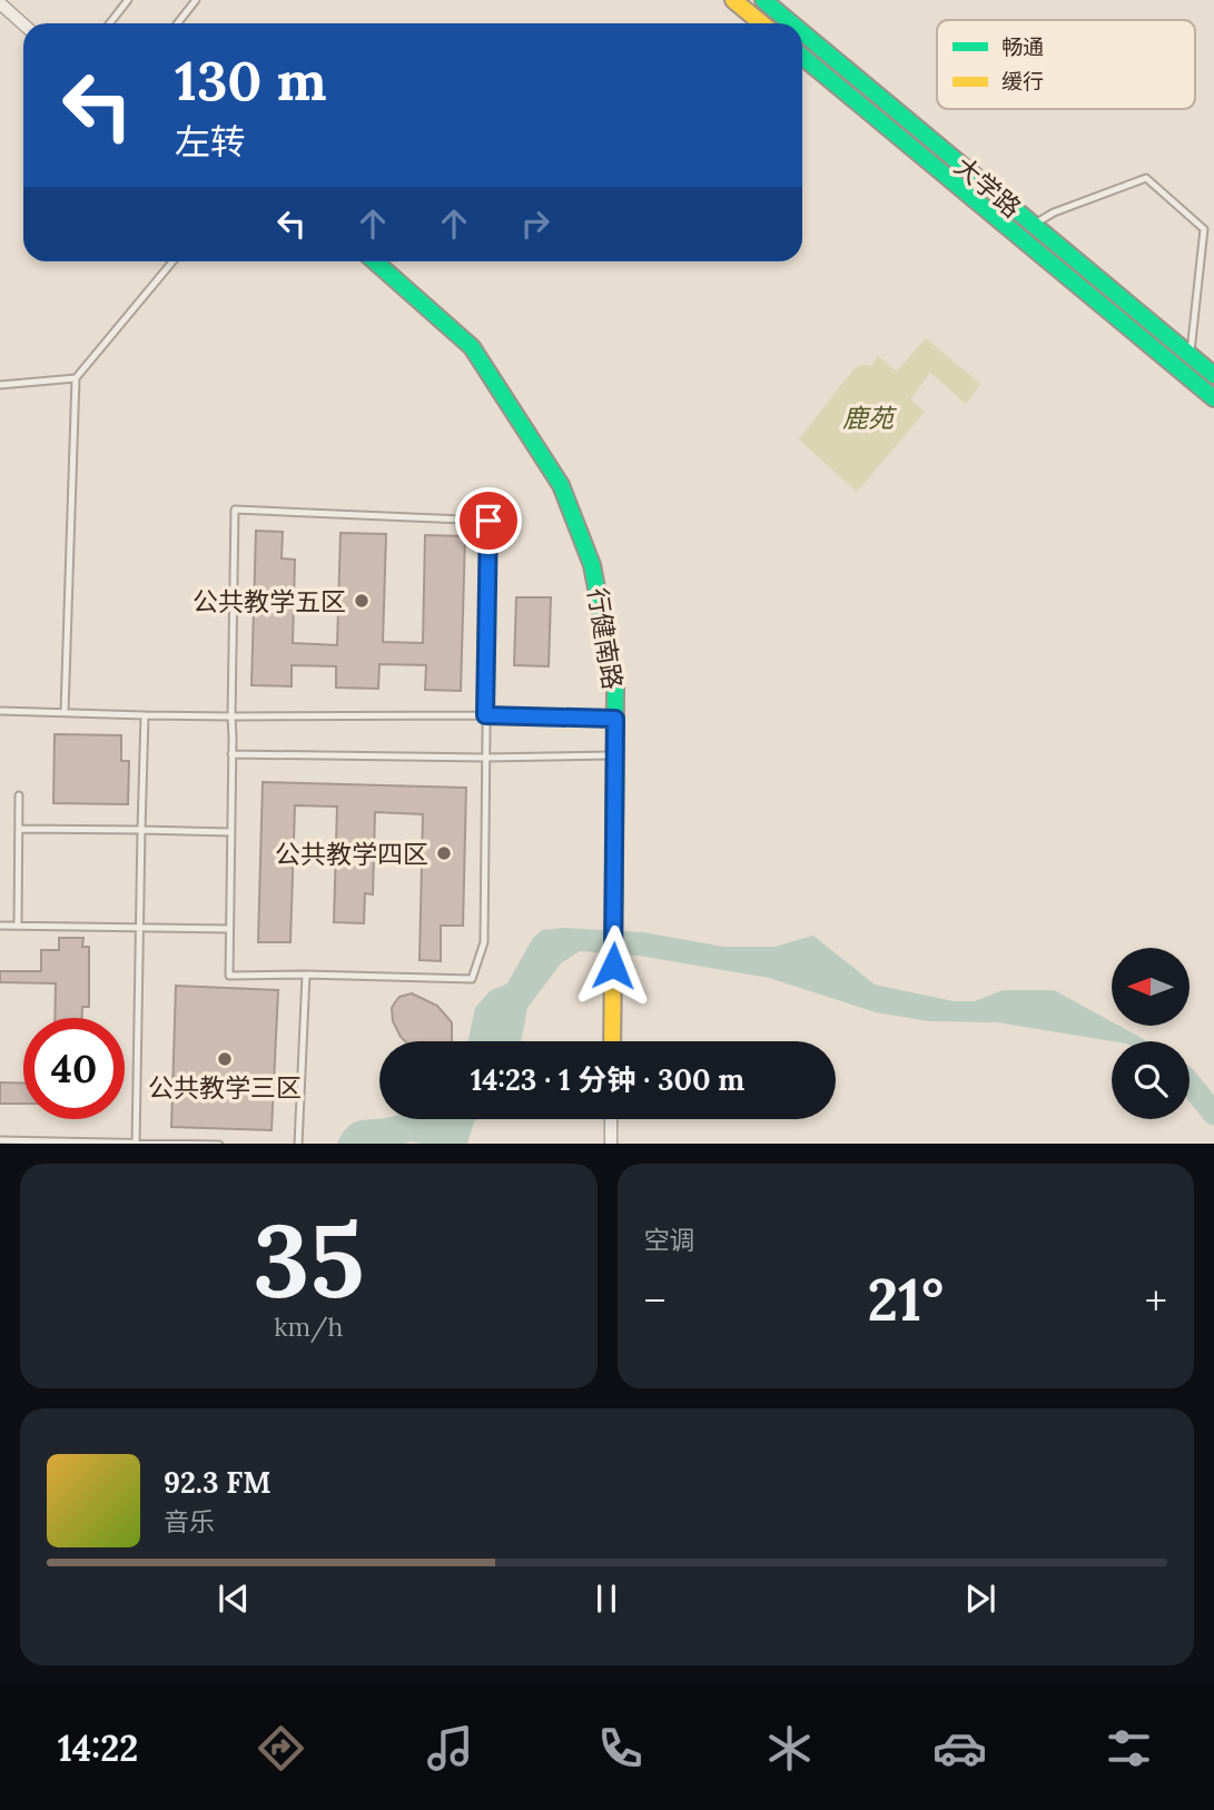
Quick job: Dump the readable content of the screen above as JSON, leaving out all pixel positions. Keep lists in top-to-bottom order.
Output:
{
  "streets": {
    "main road": ["大学路", "行健南路"]
  },
  "parks": ["鹿苑"],
  "places": ["公共教学五区", "公共教学四区", "公共教学三区"],
  "legend": ["畅通", "缓行"],
  "north": "left",
  "page": {
    "turn": ["130 m", "左转"],
    "limit": "40",
    "trip": "14:23 · 1 分钟 · 300 m",
    "tile": [
      ["35", "km/h"],
      "空调"
    ],
    "heat": ["−", "21°", "+"],
    "song": ["92.3 FM", "音乐"],
    "tabs": "14:22"
  }
}
